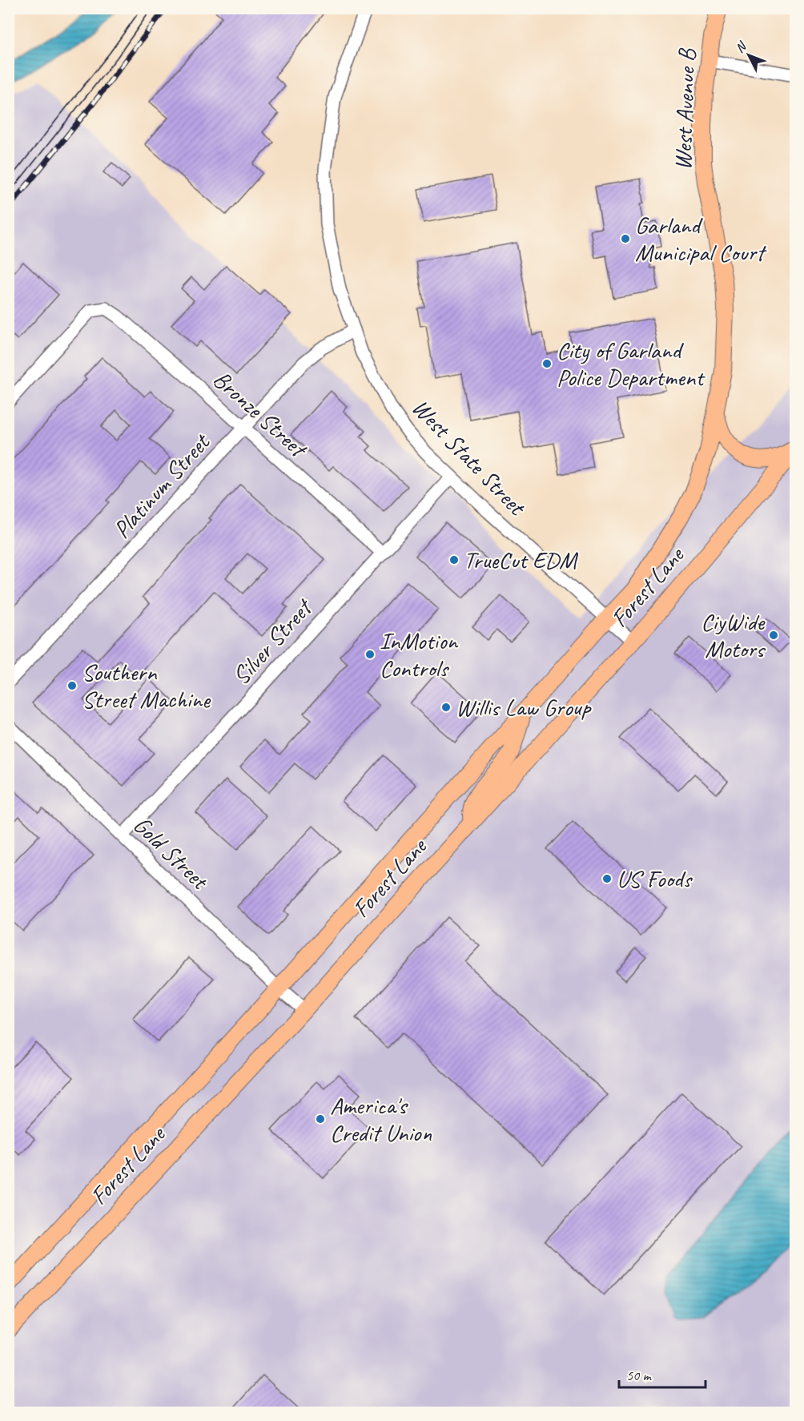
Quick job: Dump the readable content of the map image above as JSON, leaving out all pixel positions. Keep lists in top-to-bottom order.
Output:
{
  "streets": {
    "main road": ["West Avenue B", "Forest Lane"],
    "street": [
      "Bronze Street",
      "West State Street",
      "Platinum Street",
      "Silver Street",
      "Gold Street"
    ]
  },
  "crossings": [
    ["West Avenue B", "Forest Lane"],
    ["Bronze Street", "Platinum Street"],
    ["Bronze Street", "Silver Street"],
    ["West State Street", "Platinum Street"],
    ["West State Street", "Forest Lane"],
    ["West State Street", "Silver Street"],
    ["Forest Lane", "Gold Street"],
    ["Silver Street", "Gold Street"]
  ],
  "places": [
    "Garland Municipal Court",
    "City of Garland Police Department",
    "TrueCut EDM",
    "CiyWide Motors",
    "InMotion Controls",
    "Southern Street Machine",
    "Willis Law Group",
    "US Foods",
    "America's Credit Union"
  ],
  "scale_bar": "50 m",
  "north": "top left"
}
